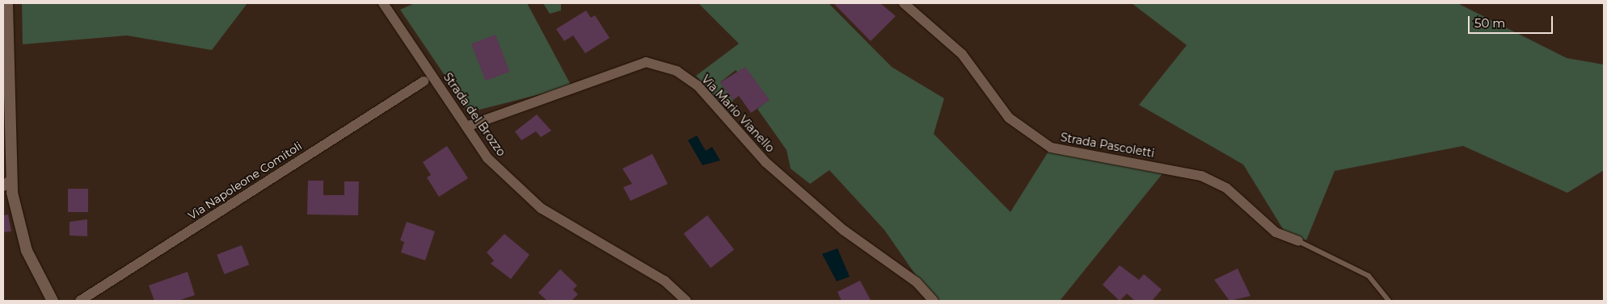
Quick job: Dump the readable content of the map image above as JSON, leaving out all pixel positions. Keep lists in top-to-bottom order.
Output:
{
  "streets": {
    "street": [
      "Via Mario Vianello",
      "Strada del Brozzo",
      "Strada Pascoletti",
      "Via Napoleone Comitoli"
    ]
  },
  "crossings": [
    ["Via Mario Vianello", "Strada del Brozzo"]
  ],
  "scale_bar": "50 m"
}
